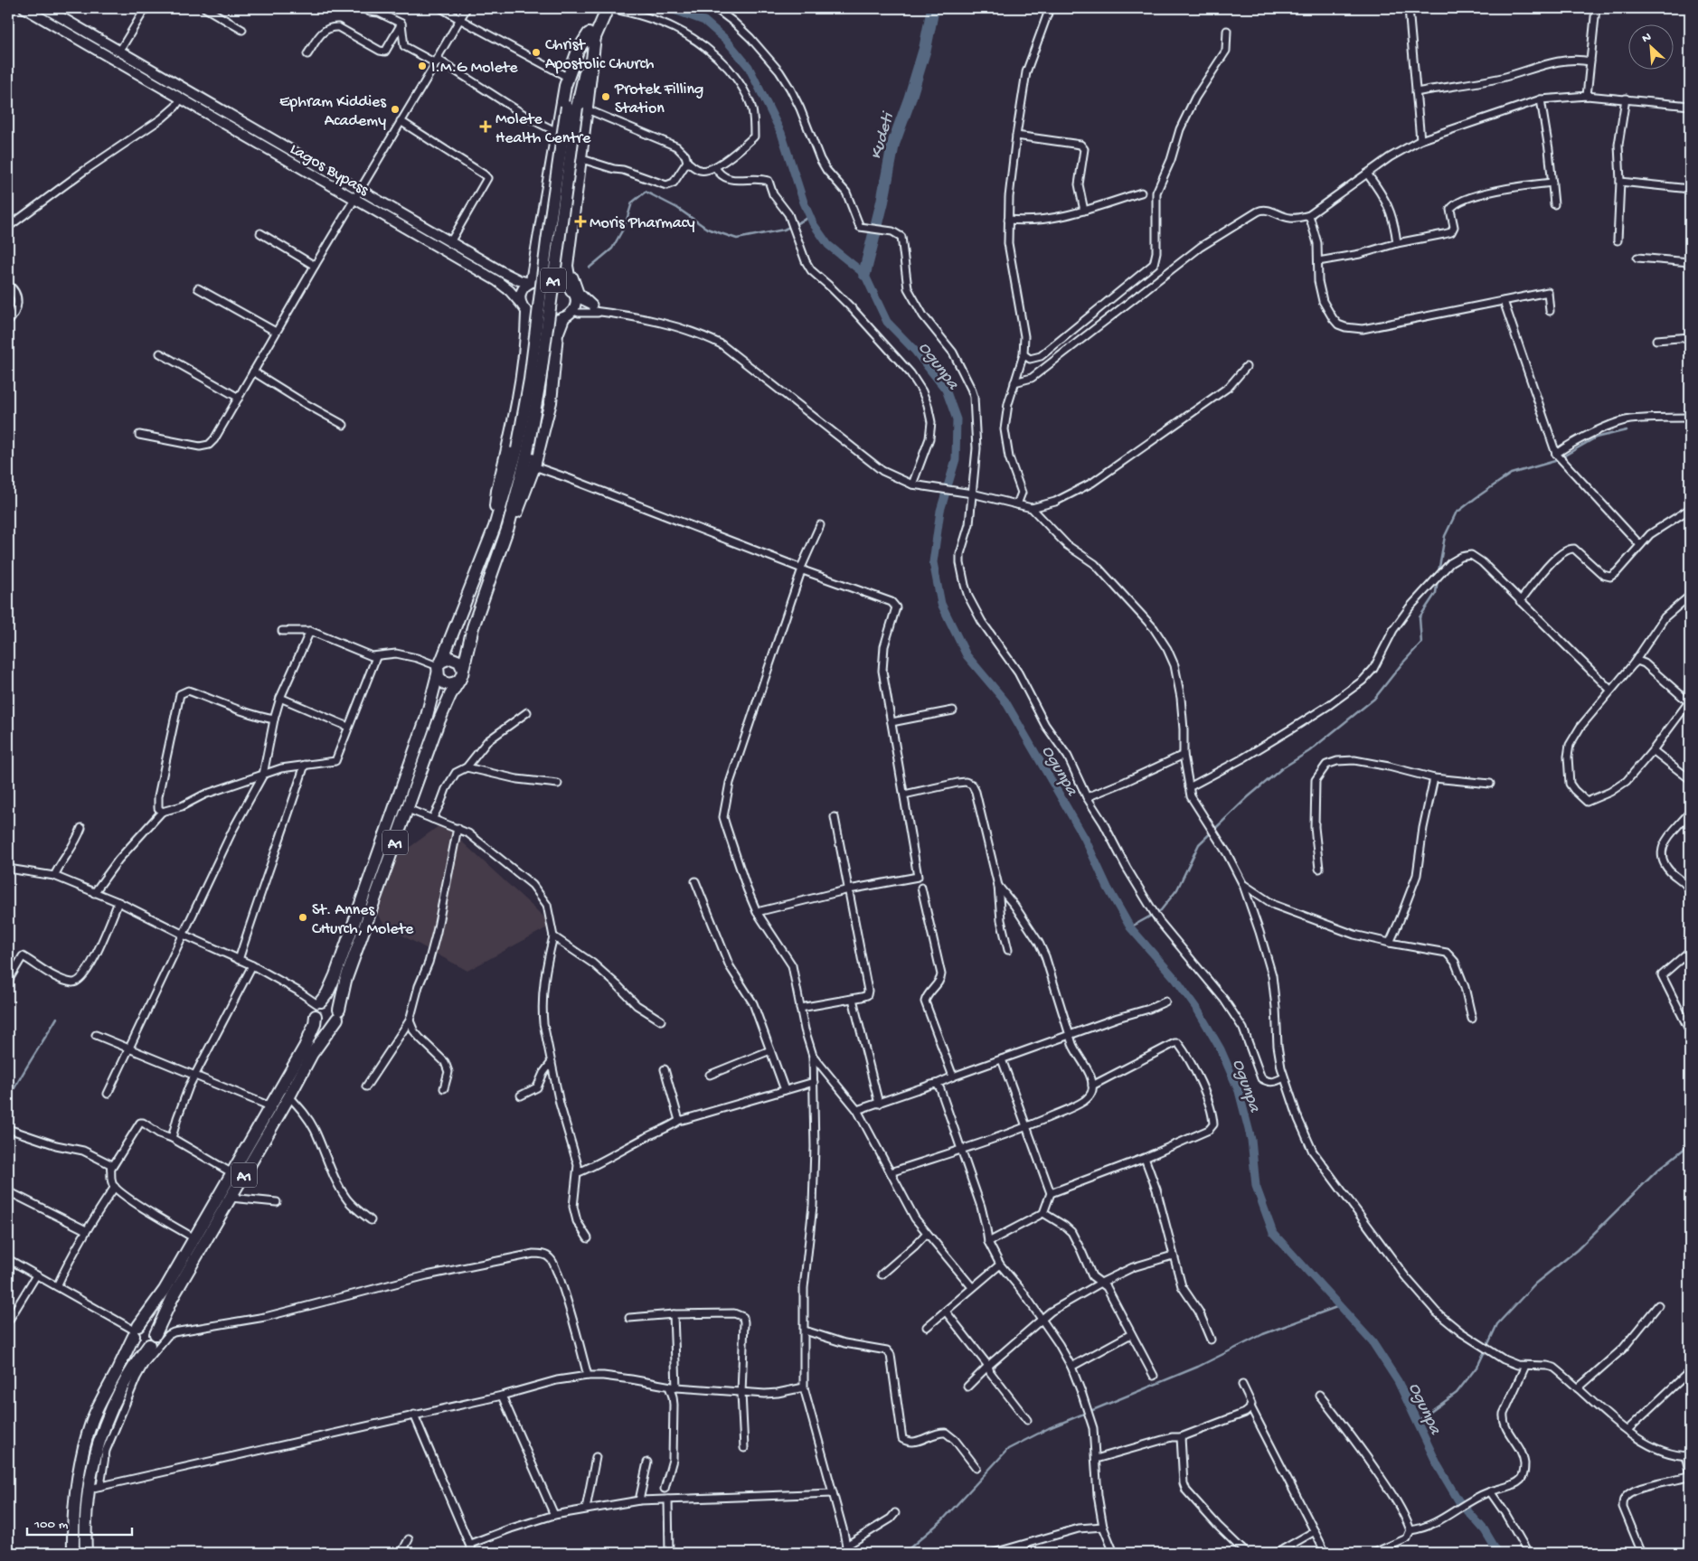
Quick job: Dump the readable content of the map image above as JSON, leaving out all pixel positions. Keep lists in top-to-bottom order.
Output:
{
  "streets": {
    "highway": ["A1"],
    "main road": ["Lagos Bypass"]
  },
  "water": ["Kudeti", "Ogunpa"],
  "places": {
    "other": [
      "Christ Apostolic Church",
      "I.M.G Molete",
      "Protek Filling Station",
      "Ephram Kiddies Academy",
      "St. Annes CHurch, Molete"
    ],
    "health": ["Molete Health Centre", "Moris Pharmacy"]
  },
  "scale_bar": "100 m",
  "north": "top left"
}
